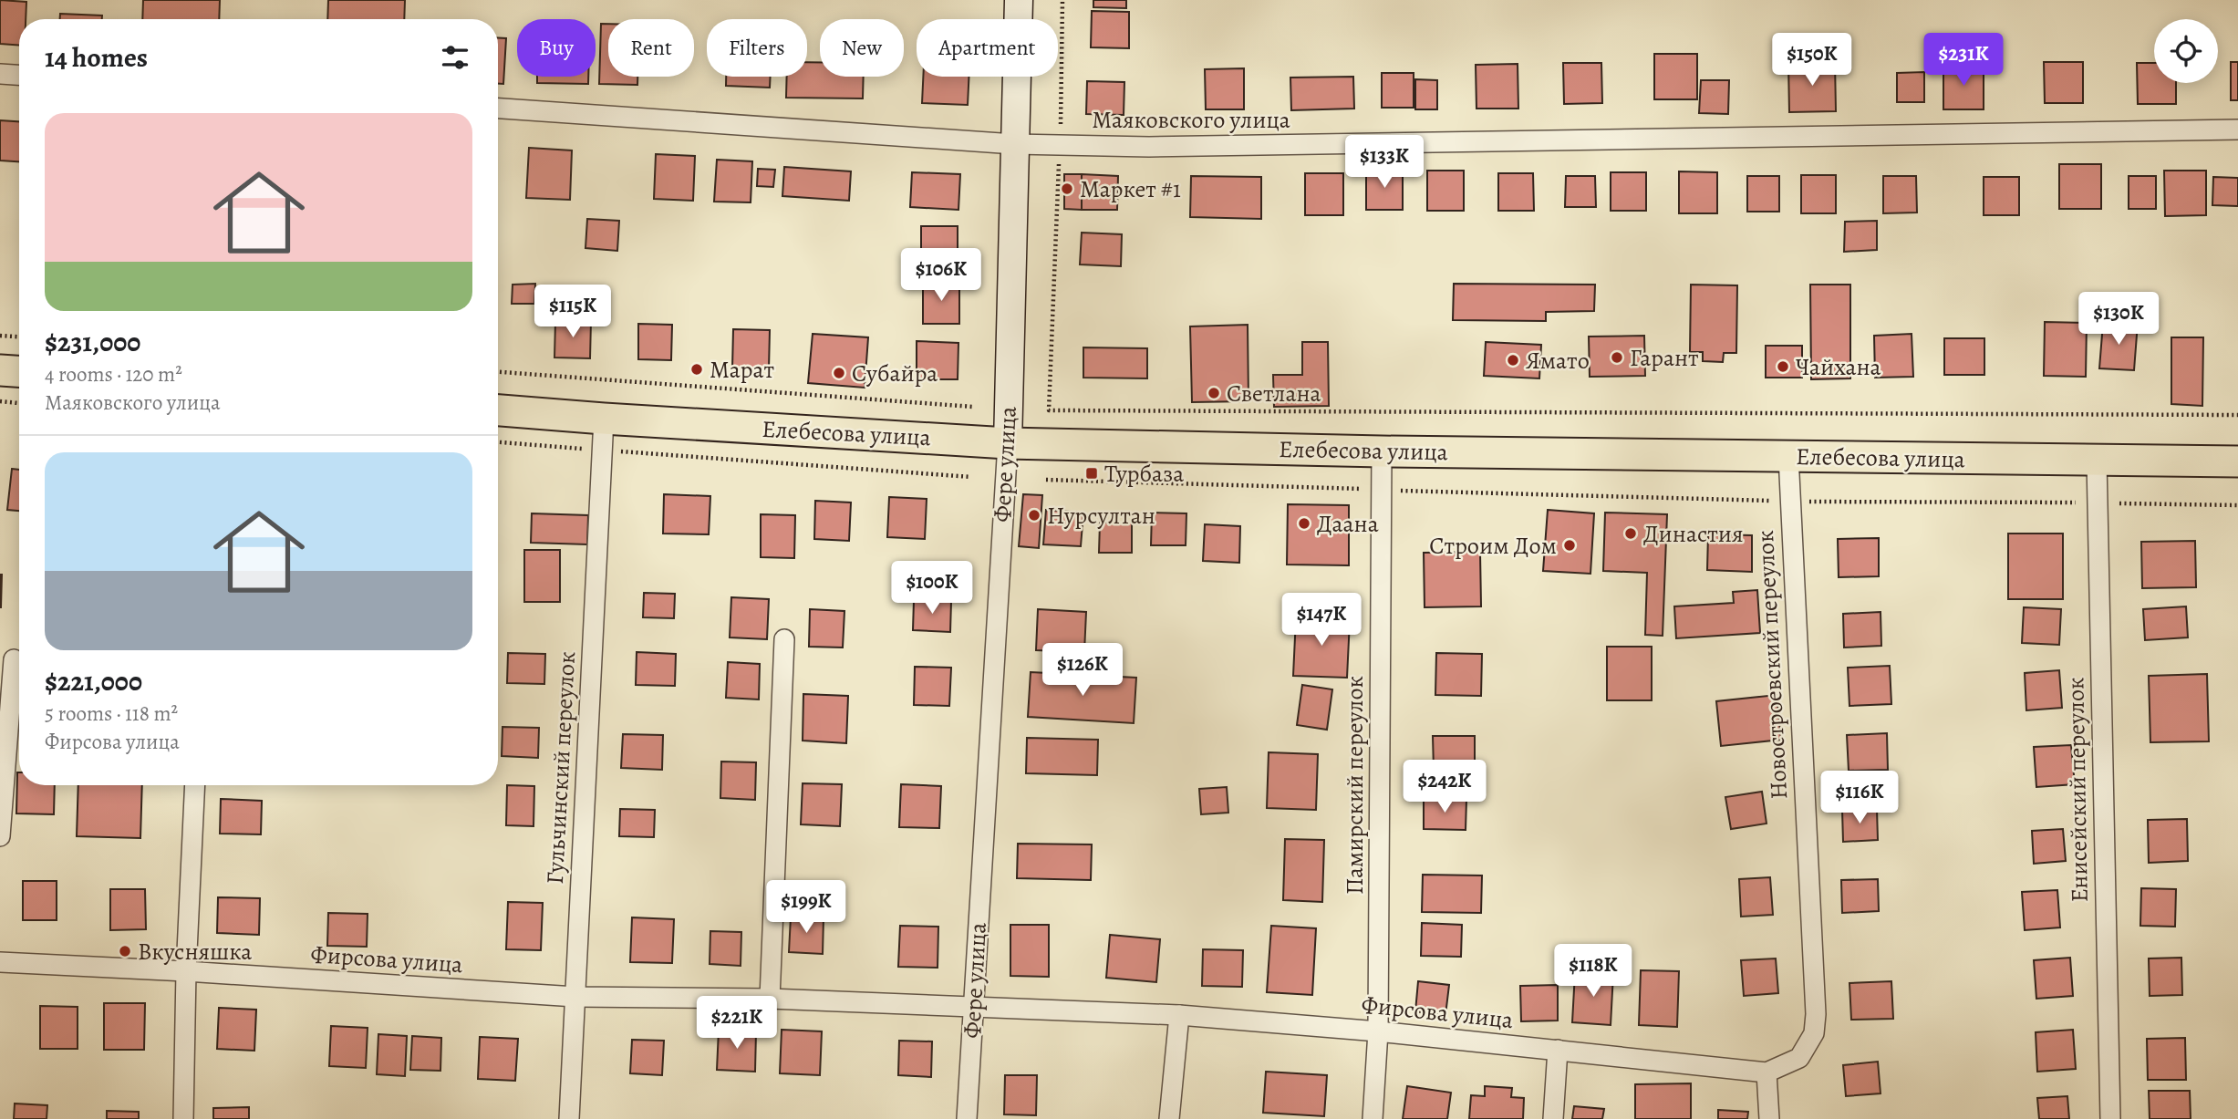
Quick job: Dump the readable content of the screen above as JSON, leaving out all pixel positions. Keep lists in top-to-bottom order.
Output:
{
  "streets": {
    "main road": ["Елебесова улица"],
    "street": [
      "Маяковского улица",
      "Фере улица",
      "Новостроевский переулок",
      "Гульчинский переулок",
      "Памирский переулок",
      "Енисейский переулок",
      "Фирсова улица"
    ]
  },
  "crossings": [
    ["Маяковского улица", "Фере улица"],
    ["Елебесова улица", "Фере улица"],
    ["Елебесова улица", "Новостроевский переулок"],
    ["Елебесова улица", "Гульчинский переулок"],
    ["Елебесова улица", "Памирский переулок"],
    ["Елебесова улица", "Енисейский переулок"],
    ["Фере улица", "Фирсова улица"],
    ["Новостроевский переулок", "Фирсова улица"],
    ["Гульчинский переулок", "Фирсова улица"],
    ["Памирский переулок", "Фирсова улица"]
  ],
  "places": {
    "other": [
      "Маркет #1",
      "Гарант",
      "Ямато",
      "Чайхана",
      "Марат",
      "Субайра",
      "Светлана",
      "Нурсултан",
      "Даана",
      "Династия",
      "Строим Дом",
      "Вкусняшка"
    ],
    "transit": ["Турбаза"]
  },
  "page": {
    "chip": [
      "Buy",
      "Rent",
      "Filters",
      "New",
      "Apartment"
    ],
    "heading": "14 homes",
    "price": [
      "$150K",
      "$231K",
      "$133K",
      "$106K",
      "$115K",
      "$130K",
      "$100K",
      "$147K",
      "$126K",
      "$242K",
      "$116K",
      "$199K",
      "$118K",
      "$221K"
    ],
    "list": [
      {
        "name": "$231,000",
        "note": "4 rooms · 120 m² · Маяковского улица"
      },
      {
        "name": "$221,000",
        "note": "5 rooms · 118 m² · Фирсова улица"
      }
    ]
  }
}
